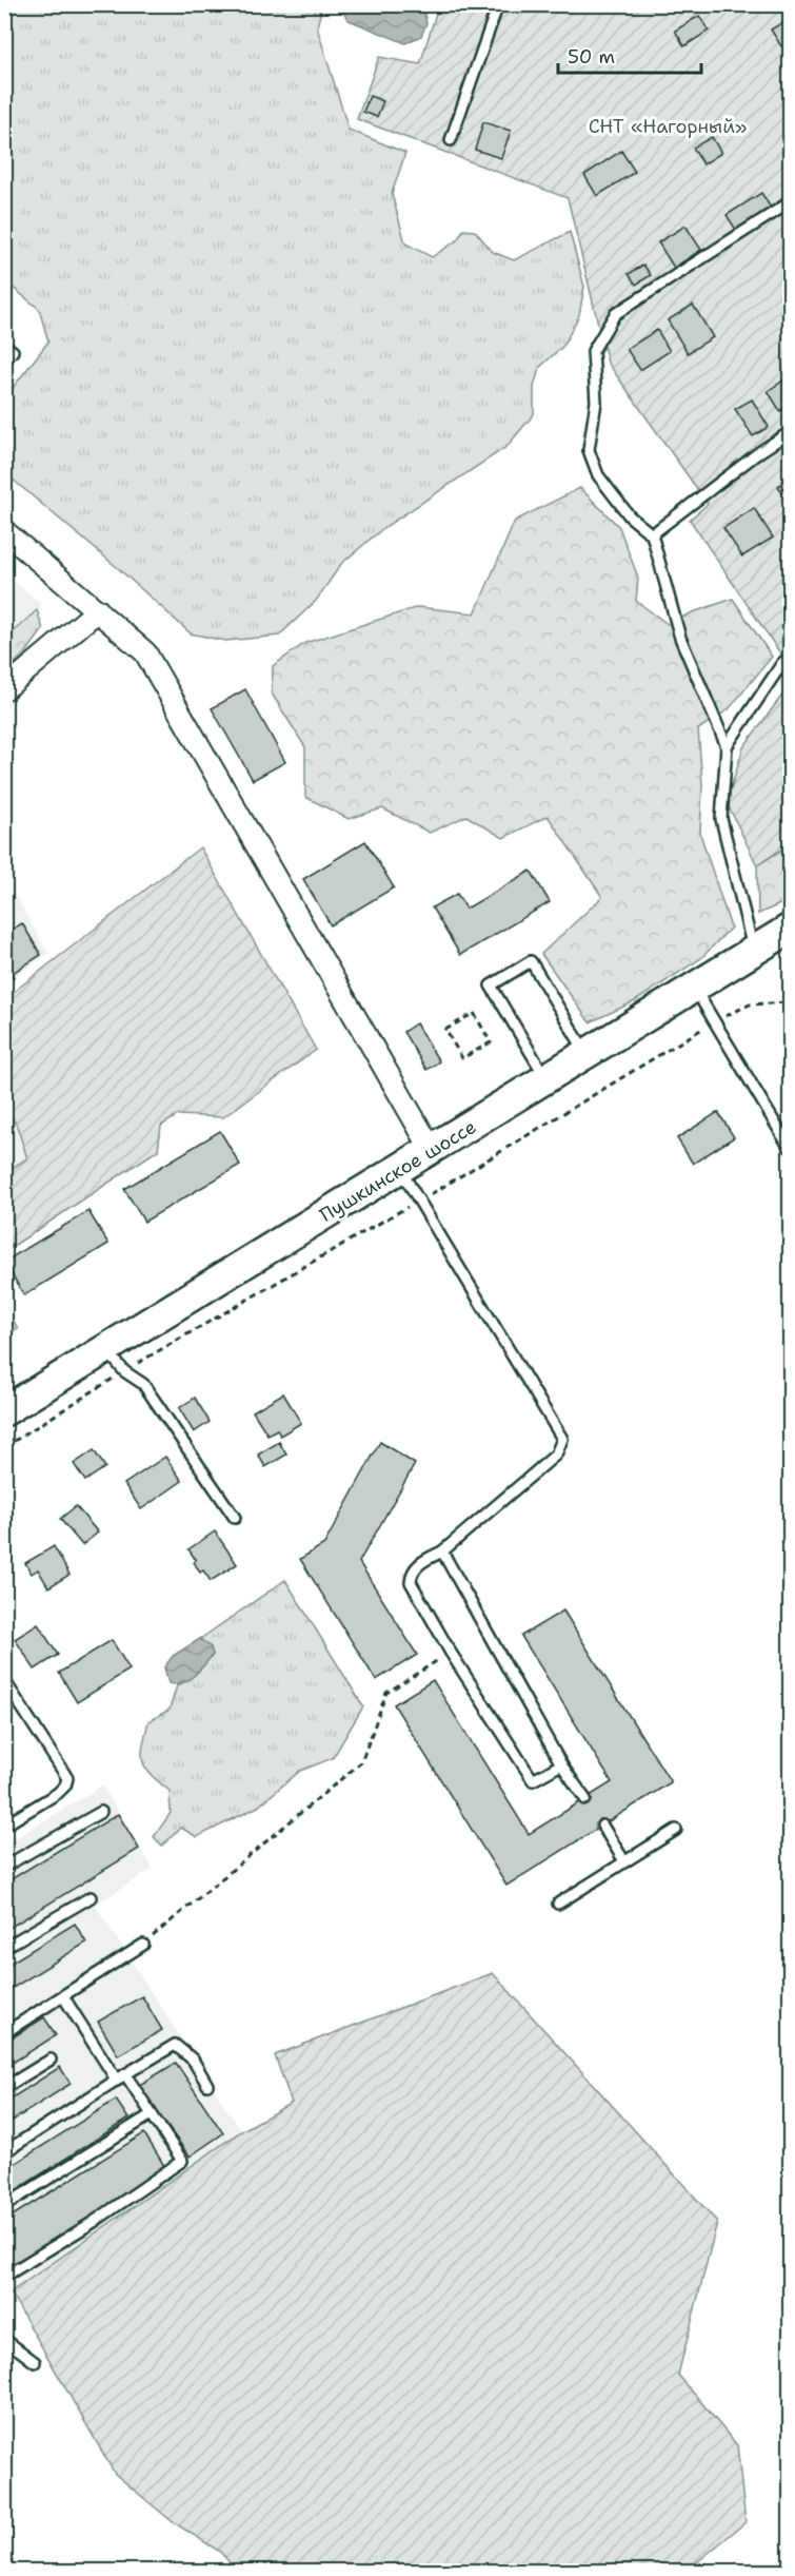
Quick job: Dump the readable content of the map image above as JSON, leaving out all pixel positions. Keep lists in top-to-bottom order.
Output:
{
  "streets": {
    "main road": ["Пушкинское шоссе"]
  },
  "parks": ["СНТ «Нагорный»"],
  "scale_bar": "50 m"
}
